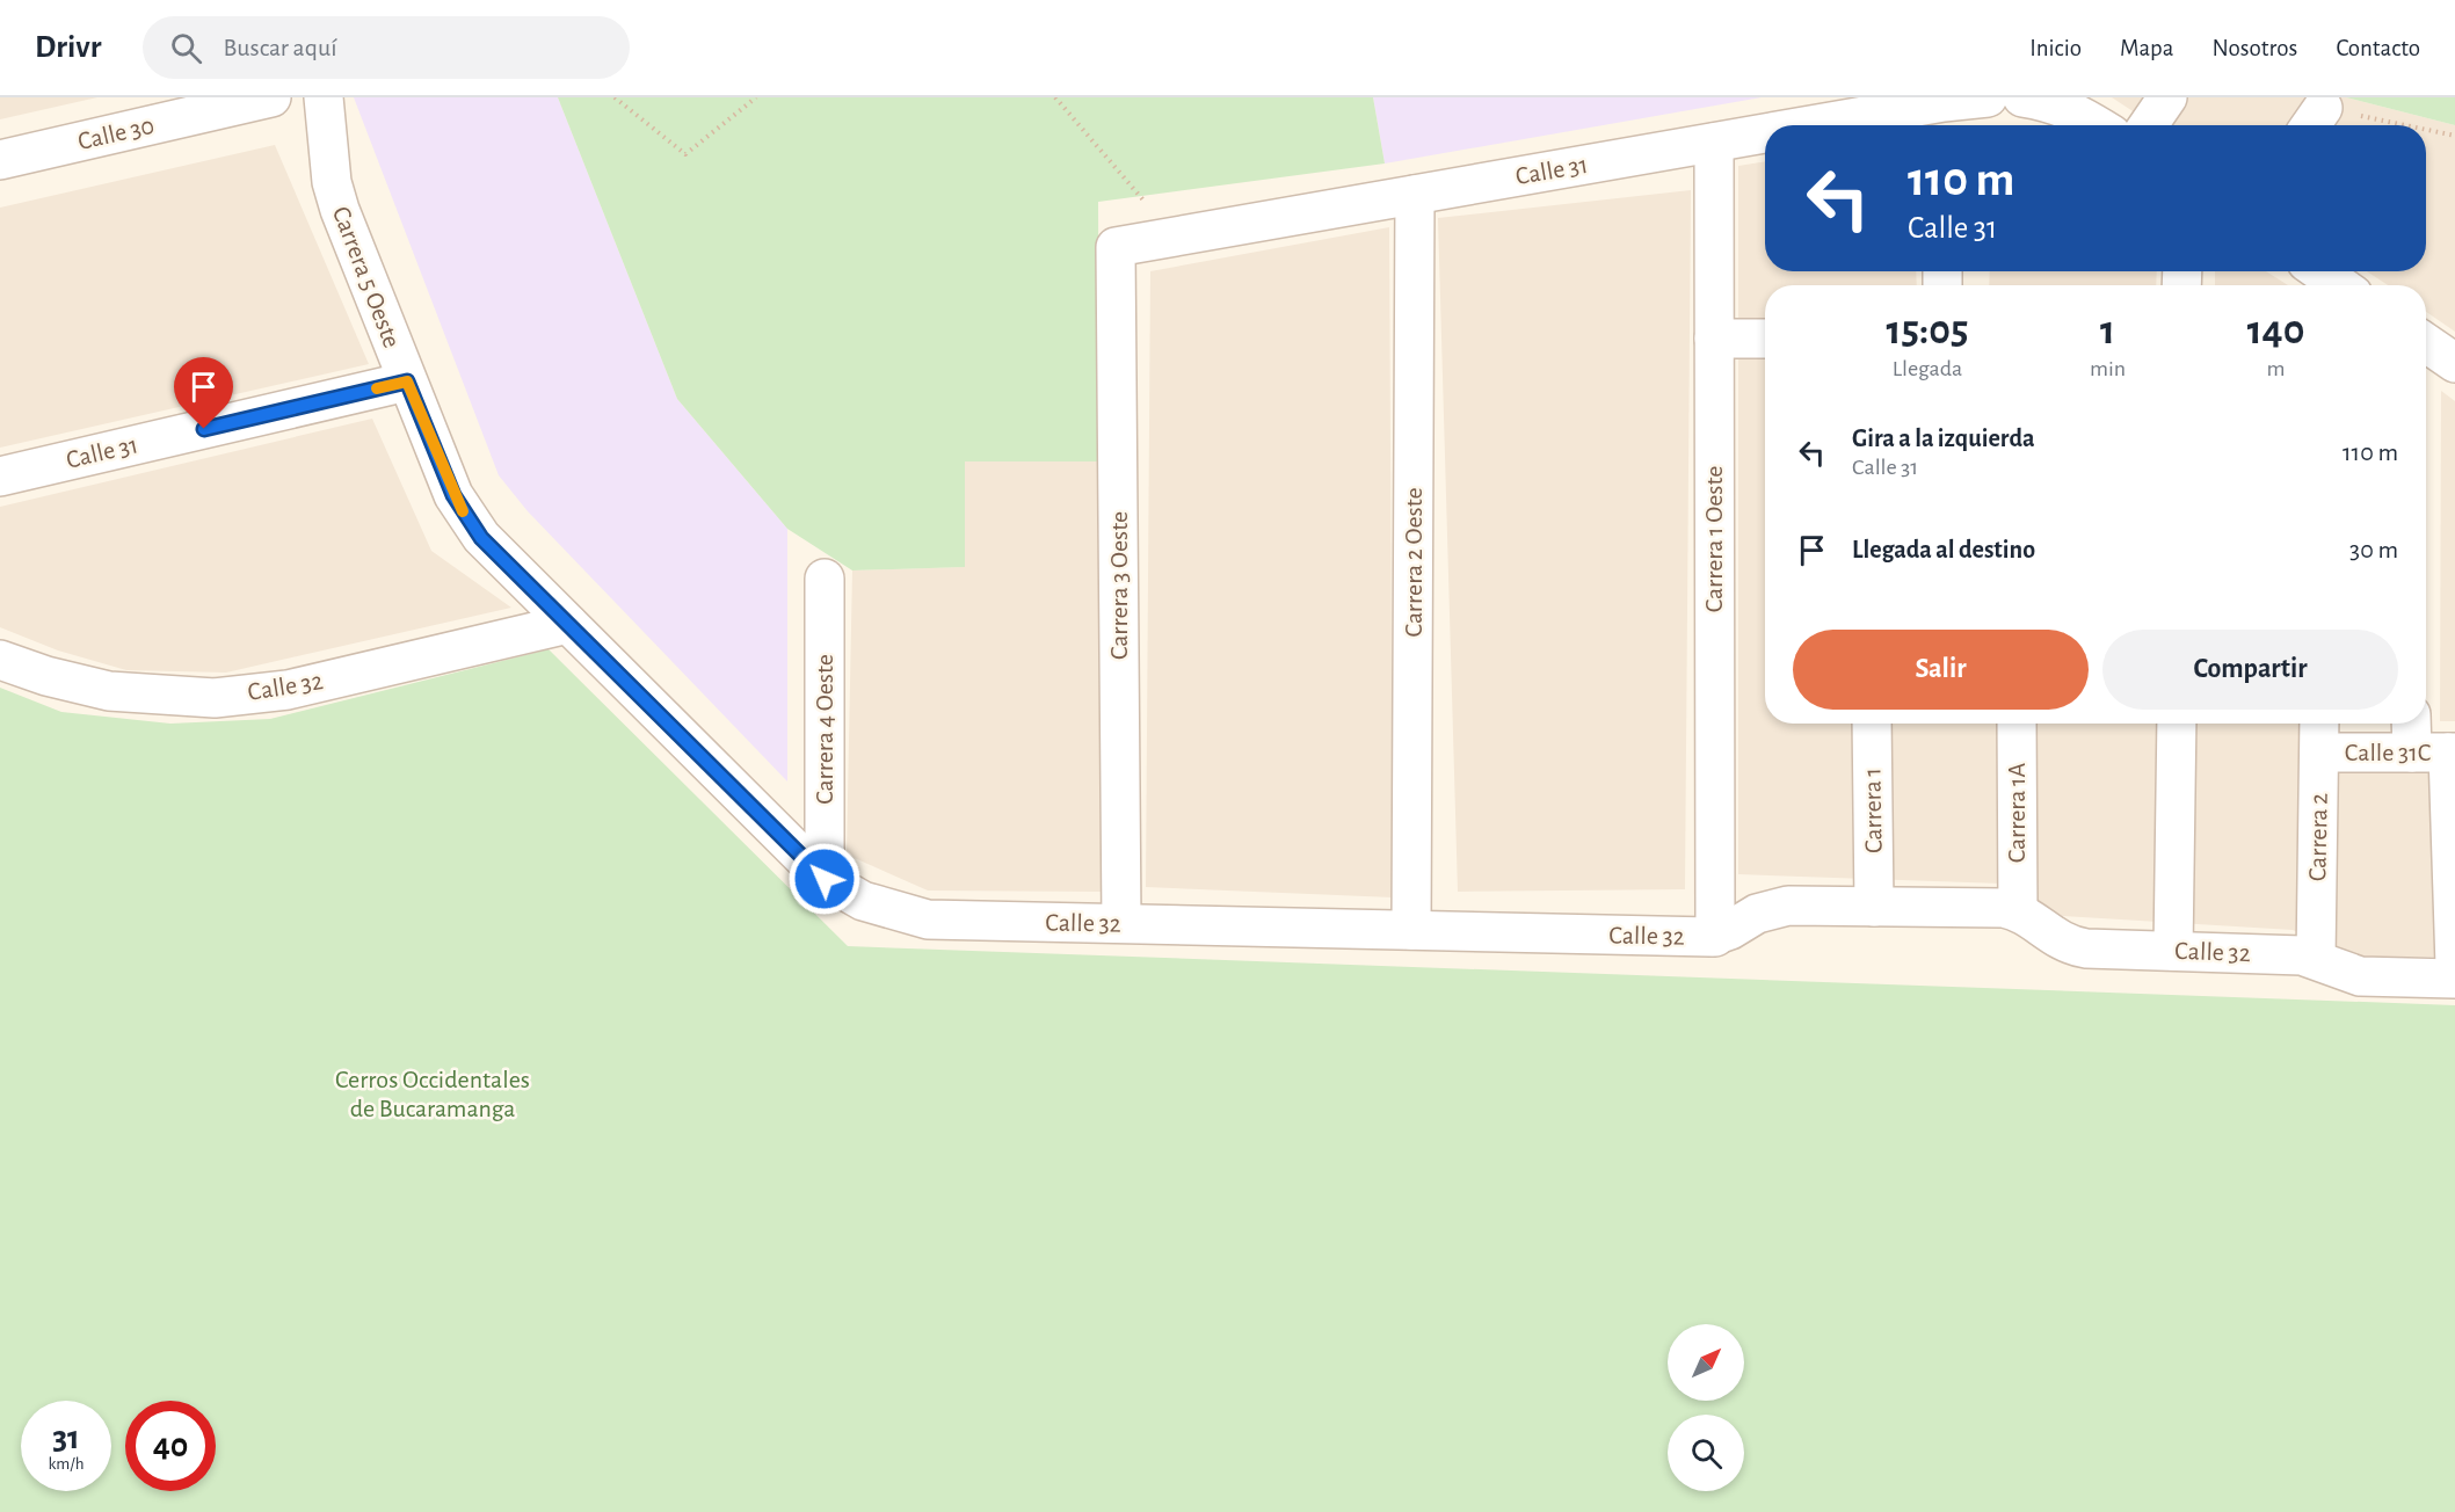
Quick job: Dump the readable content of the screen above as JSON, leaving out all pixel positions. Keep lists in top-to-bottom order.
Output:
{
  "streets": {
    "street": [
      "Calle 30",
      "Calle 31",
      "Carrera 5 Oeste",
      "Carrera 1 Oeste",
      "Carrera 2 Oeste",
      "Carrera 3 Oeste",
      "Calle 32",
      "Carrera 4 Oeste",
      "Calle 31C",
      "Carrera 1",
      "Carrera 1A",
      "Carrera 2"
    ]
  },
  "crossings": [
    ["Calle 31", "Carrera 5 Oeste"],
    ["Calle 31", "Carrera 1 Oeste"],
    ["Calle 31", "Carrera 2 Oeste"],
    ["Calle 31", "Carrera 3 Oeste"],
    ["Carrera 5 Oeste", "Calle 32"],
    ["Carrera 5 Oeste", "Carrera 4 Oeste"],
    ["Carrera 1 Oeste", "Calle 32"],
    ["Carrera 2 Oeste", "Calle 32"],
    ["Carrera 3 Oeste", "Calle 32"],
    ["Calle 32", "Carrera 4 Oeste"],
    ["Calle 32", "Carrera 1"],
    ["Calle 32", "Carrera 1A"],
    ["Calle 32", "Carrera 2"],
    ["Calle 31C", "Carrera 2"]
  ],
  "parks": ["Cerros Occidentales de Bucaramanga"],
  "north": "top right",
  "page": {
    "header": "Drivr",
    "search": "Buscar aquí",
    "nav": [
      "Inicio",
      "Mapa",
      "Nosotros",
      "Contacto"
    ],
    "turn": ["110 m", "Calle 31"],
    "eta": [
      "15:05",
      "Llegada",
      "1",
      "min",
      "140",
      "m"
    ],
    "list": [
      {
        "name": "Gira a la izquierda",
        "note": "Calle 31",
        "value": "110 m"
      },
      {
        "name": "Llegada al destino",
        "value": "30 m"
      }
    ],
    "buttons": ["Salir", "Compartir"],
    "speed": "31 km/h",
    "limit": "40"
  }
}
